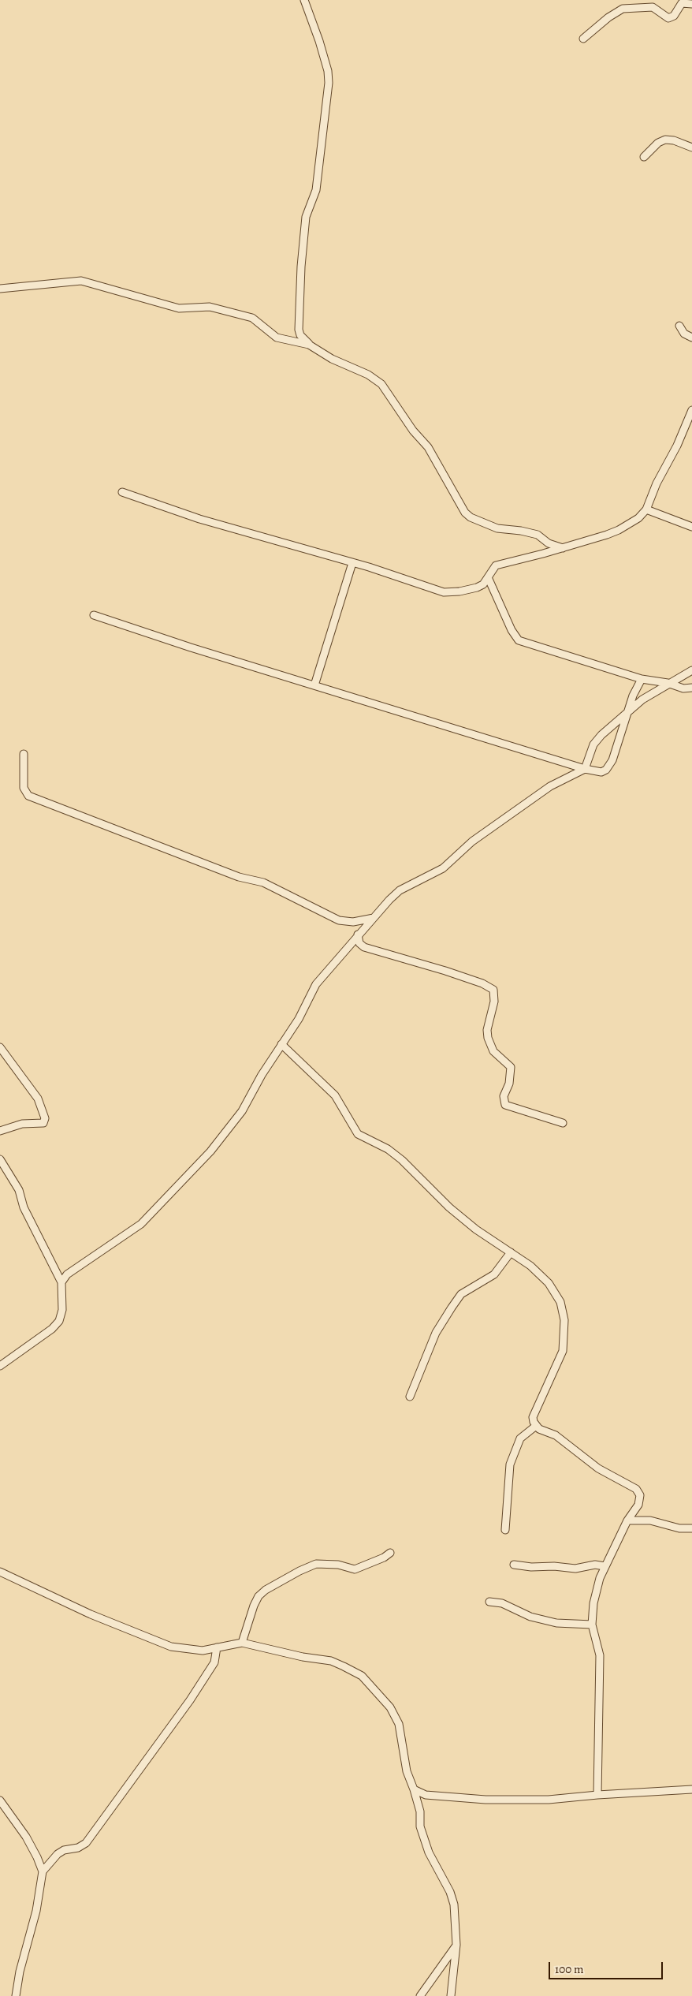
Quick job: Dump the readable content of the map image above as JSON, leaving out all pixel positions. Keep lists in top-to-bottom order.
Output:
{
  "scale_bar": "100 m"
}
